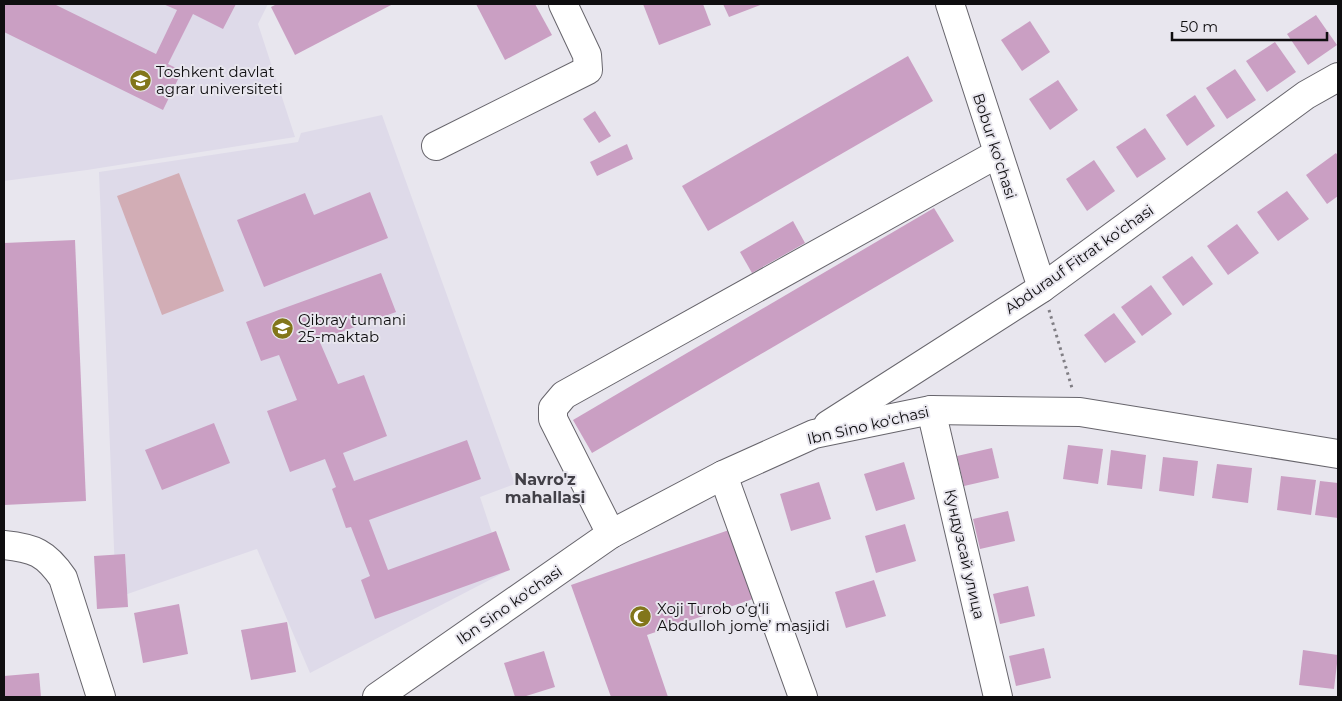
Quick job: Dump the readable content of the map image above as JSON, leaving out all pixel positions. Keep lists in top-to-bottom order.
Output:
{
  "streets": {
    "street": [
      "Bobur ko'chasi",
      "Abdurauf Fitrat ko'chasi",
      "Ibn Sino ko'chasi",
      "Кундузсай улица"
    ]
  },
  "crossings": [
    ["Bobur ko'chasi", "Abdurauf Fitrat ko'chasi"],
    ["Abdurauf Fitrat ko'chasi", "Ibn Sino ko'chasi"],
    ["Ibn Sino ko'chasi", "Кундузсай улица"]
  ],
  "districts": ["Navro'z mahallasi"],
  "places": {
    "school or university": ["Toshkent davlat agrar universiteti", "Qibray tumani 25-maktab"],
    "mosque": ["Xoji Turob o‘g‘li Abdulloh jome’ masjidi"]
  },
  "scale_bar": "50 m"
}
